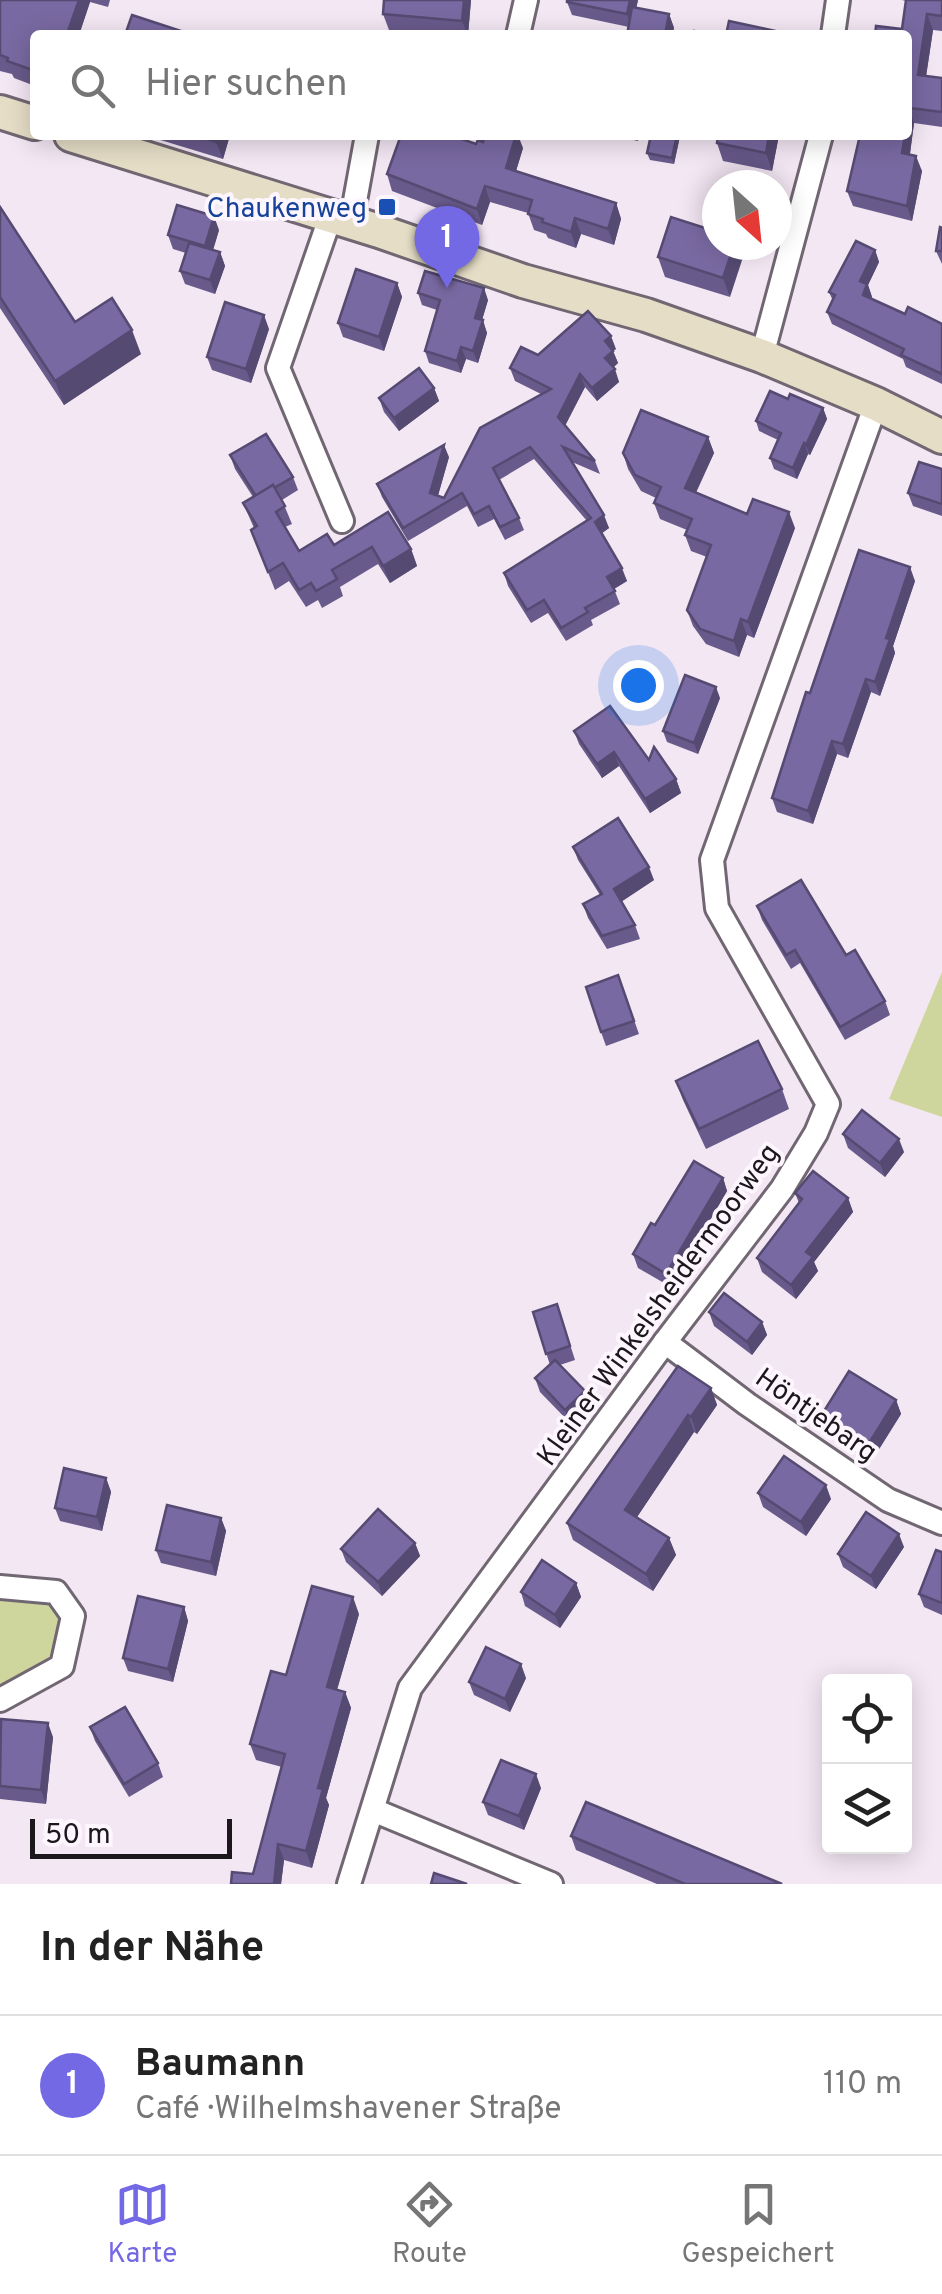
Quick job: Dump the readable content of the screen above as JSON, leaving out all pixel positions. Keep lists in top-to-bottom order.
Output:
{
  "streets": {
    "street": ["Kleiner Winkelsheidermoorweg", "Höntjebarg"]
  },
  "crossings": [
    ["Kleiner Winkelsheidermoorweg", "Höntjebarg"]
  ],
  "places": {
    "transit": ["Chaukenweg"]
  },
  "scale_bar": "50 m",
  "north": "bottom right",
  "page": {
    "search": "Hier suchen",
    "pins": "1",
    "scale": "50 m",
    "heading": "In der Nähe",
    "list": [
      {
        "mark": "1",
        "name": "Baumann",
        "note": "Café · Wilhelmshavener Straße",
        "value": "110 m"
      }
    ],
    "nav": ["Karte", "Route", "Gespeichert"]
  }
}
